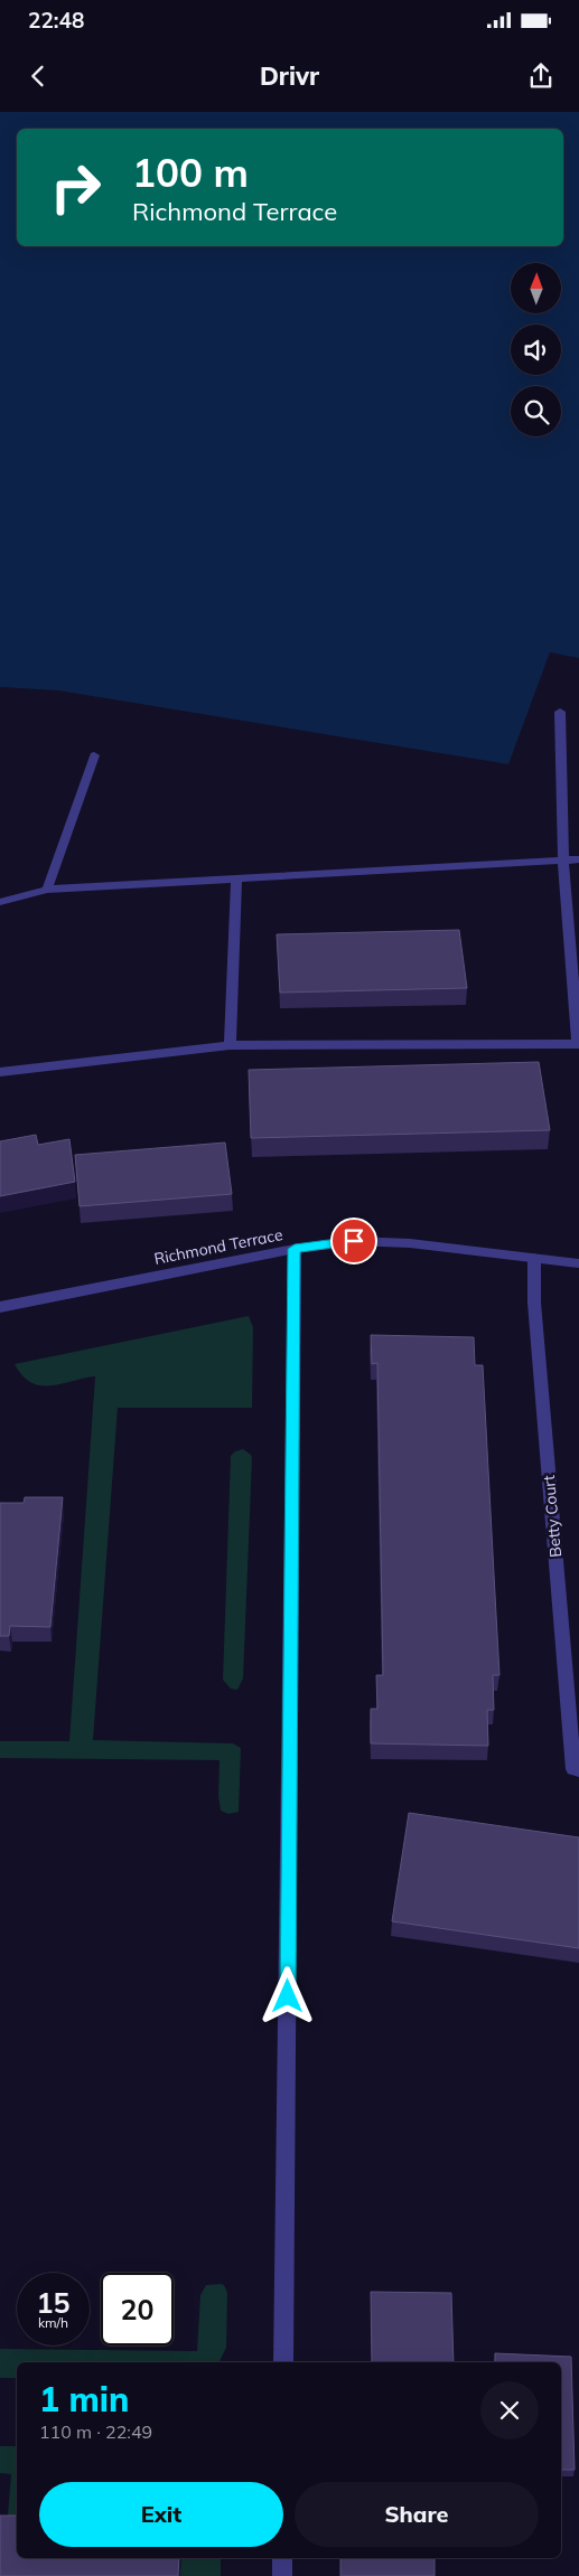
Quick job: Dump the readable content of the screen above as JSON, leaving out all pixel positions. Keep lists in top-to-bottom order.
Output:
{
  "streets": {
    "street": ["Richmond Terrace", "Betty Court"]
  },
  "crossings": [
    ["Richmond Terrace", "Betty Court"]
  ],
  "north": "top",
  "page": {
    "status": "22:48",
    "header": "Drivr",
    "turn": ["100 m", "Richmond Terrace"],
    "speed": "15 km/h",
    "limit": "20",
    "heading": ["1 min", "110 m · 22:49"],
    "buttons": ["Exit", "Share"]
  }
}
